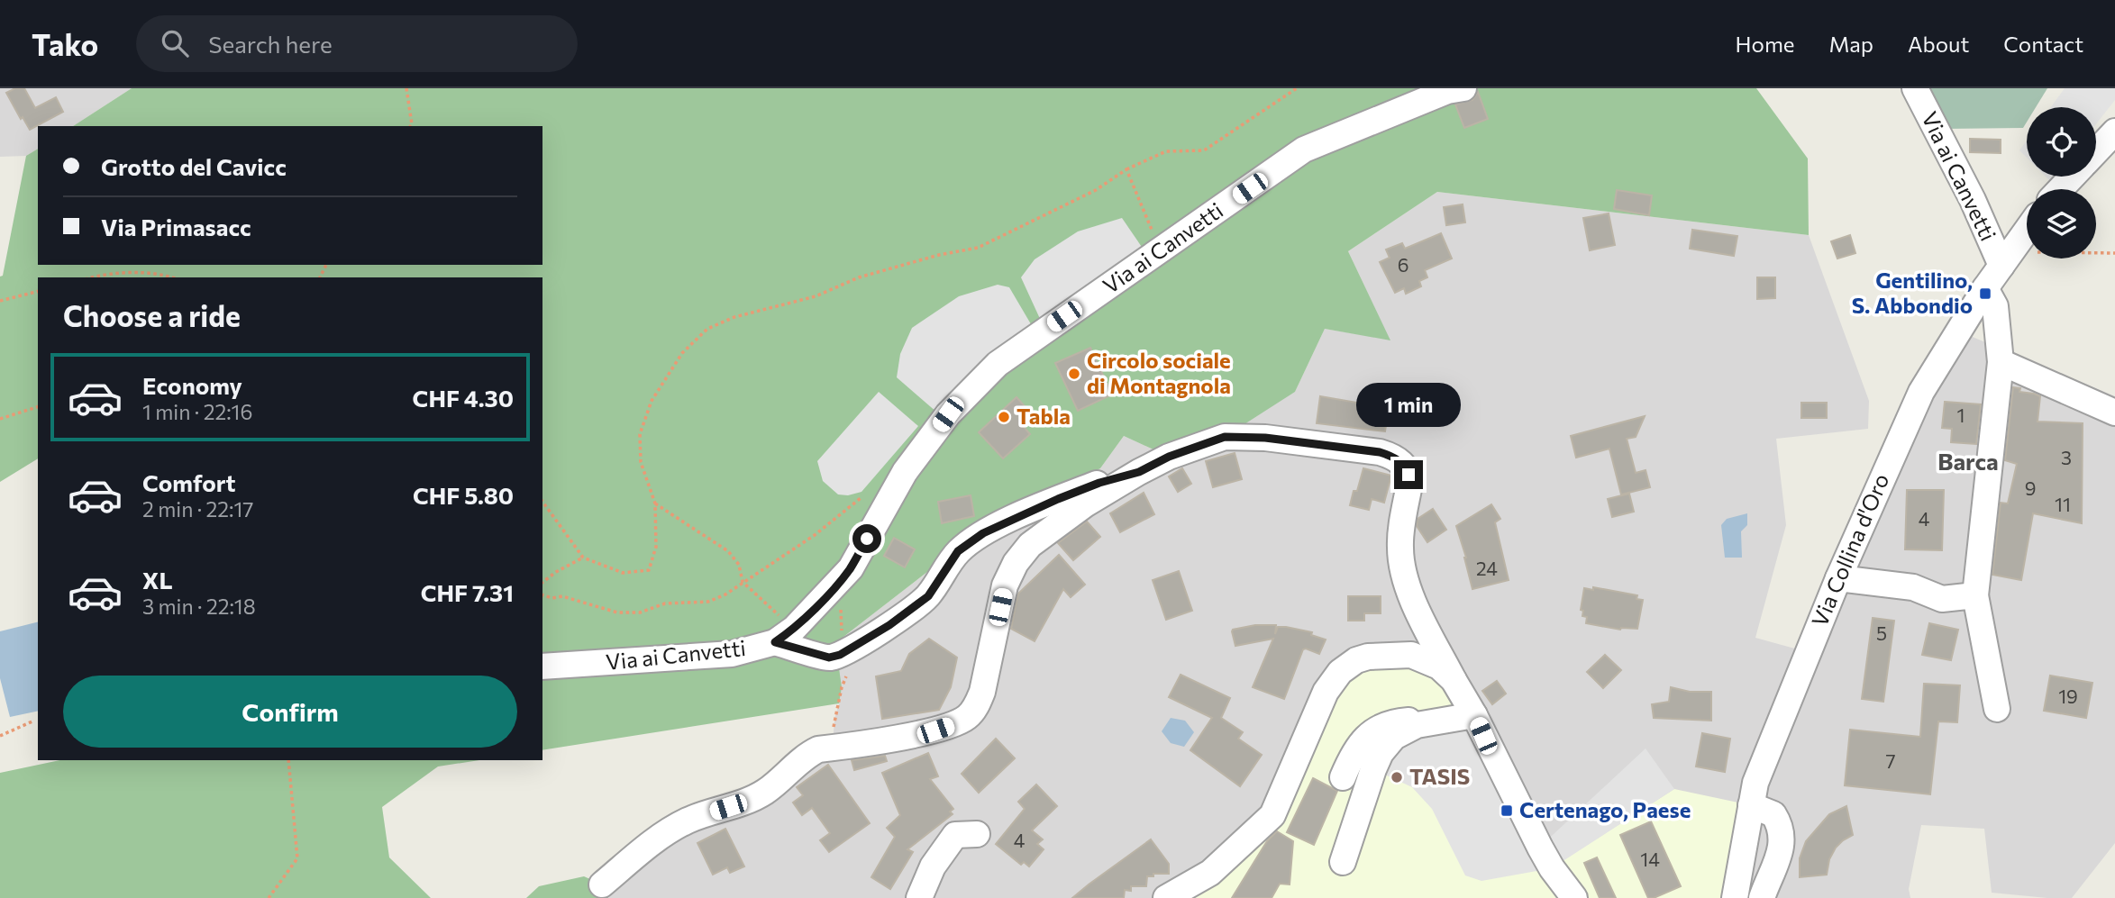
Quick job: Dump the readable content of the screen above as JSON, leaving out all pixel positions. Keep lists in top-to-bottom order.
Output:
{
  "streets": {
    "street": ["Via ai Canvetti", "Via Collina d'Oro"]
  },
  "crossings": [
    ["Via ai Canvetti", "Via Collina d'Oro"]
  ],
  "districts": ["Barca"],
  "places": {
    "transit": ["Gentilino, S. Abbondio", "Certenago, Paese"],
    "other": ["Circolo sociale di Montagnola", "Tabla", "TASIS"]
  },
  "house_numbers": [
    "6",
    "1",
    "3",
    "9",
    "11",
    "4",
    "24",
    "5",
    "19",
    "7",
    "4",
    "14"
  ],
  "page": {
    "header": "Tako",
    "search": "Search here",
    "nav": [
      "Home",
      "Map",
      "About",
      "Contact"
    ],
    "banner": ["Grotto del Cavicc", "Via Primasacc"],
    "heading": "Choose a ride",
    "list": [
      {
        "name": "Economy",
        "note": "1 min · 22:16",
        "value": "CHF 4.30"
      },
      {
        "name": "Comfort",
        "note": "2 min · 22:17",
        "value": "CHF 5.80"
      },
      {
        "name": "XL",
        "note": "3 min · 22:18",
        "value": "CHF 7.31"
      }
    ],
    "bubble": "1 min",
    "buttons": "Confirm"
  }
}
